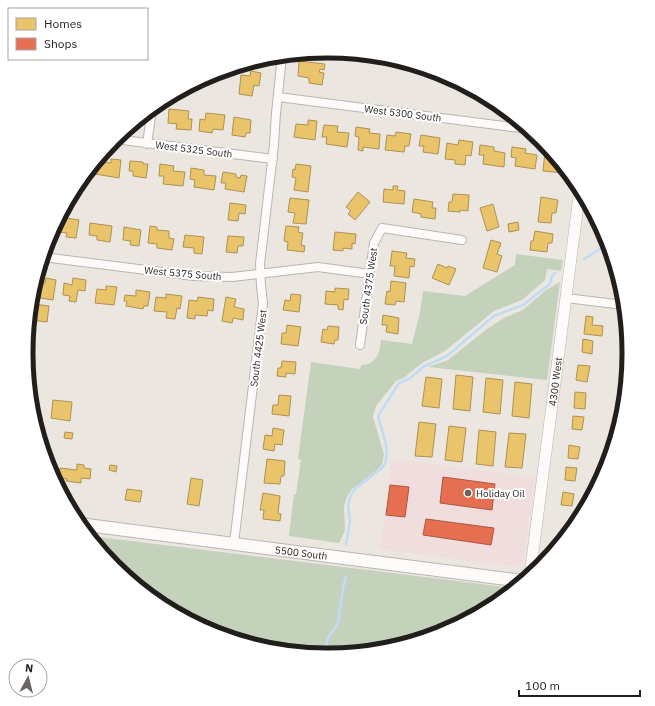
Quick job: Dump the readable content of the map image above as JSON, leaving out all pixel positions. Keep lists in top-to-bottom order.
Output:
{
  "streets": {
    "main road": ["5500 South"],
    "street": [
      "West 5300 South",
      "West 5325 South",
      "West 5375 South",
      "South 4375 West",
      "South 4425 West",
      "4300 West"
    ]
  },
  "crossings": [
    ["West 5300 South", "South 4425 West"],
    ["West 5325 South", "South 4425 West"],
    ["West 5375 South", "South 4375 West"],
    ["West 5375 South", "South 4425 West"],
    ["South 4425 West", "5500 South"]
  ],
  "places": ["Holiday Oil"],
  "legend": ["Homes", "Shops"],
  "scale_bar": "100 m",
  "north": "top"
}
